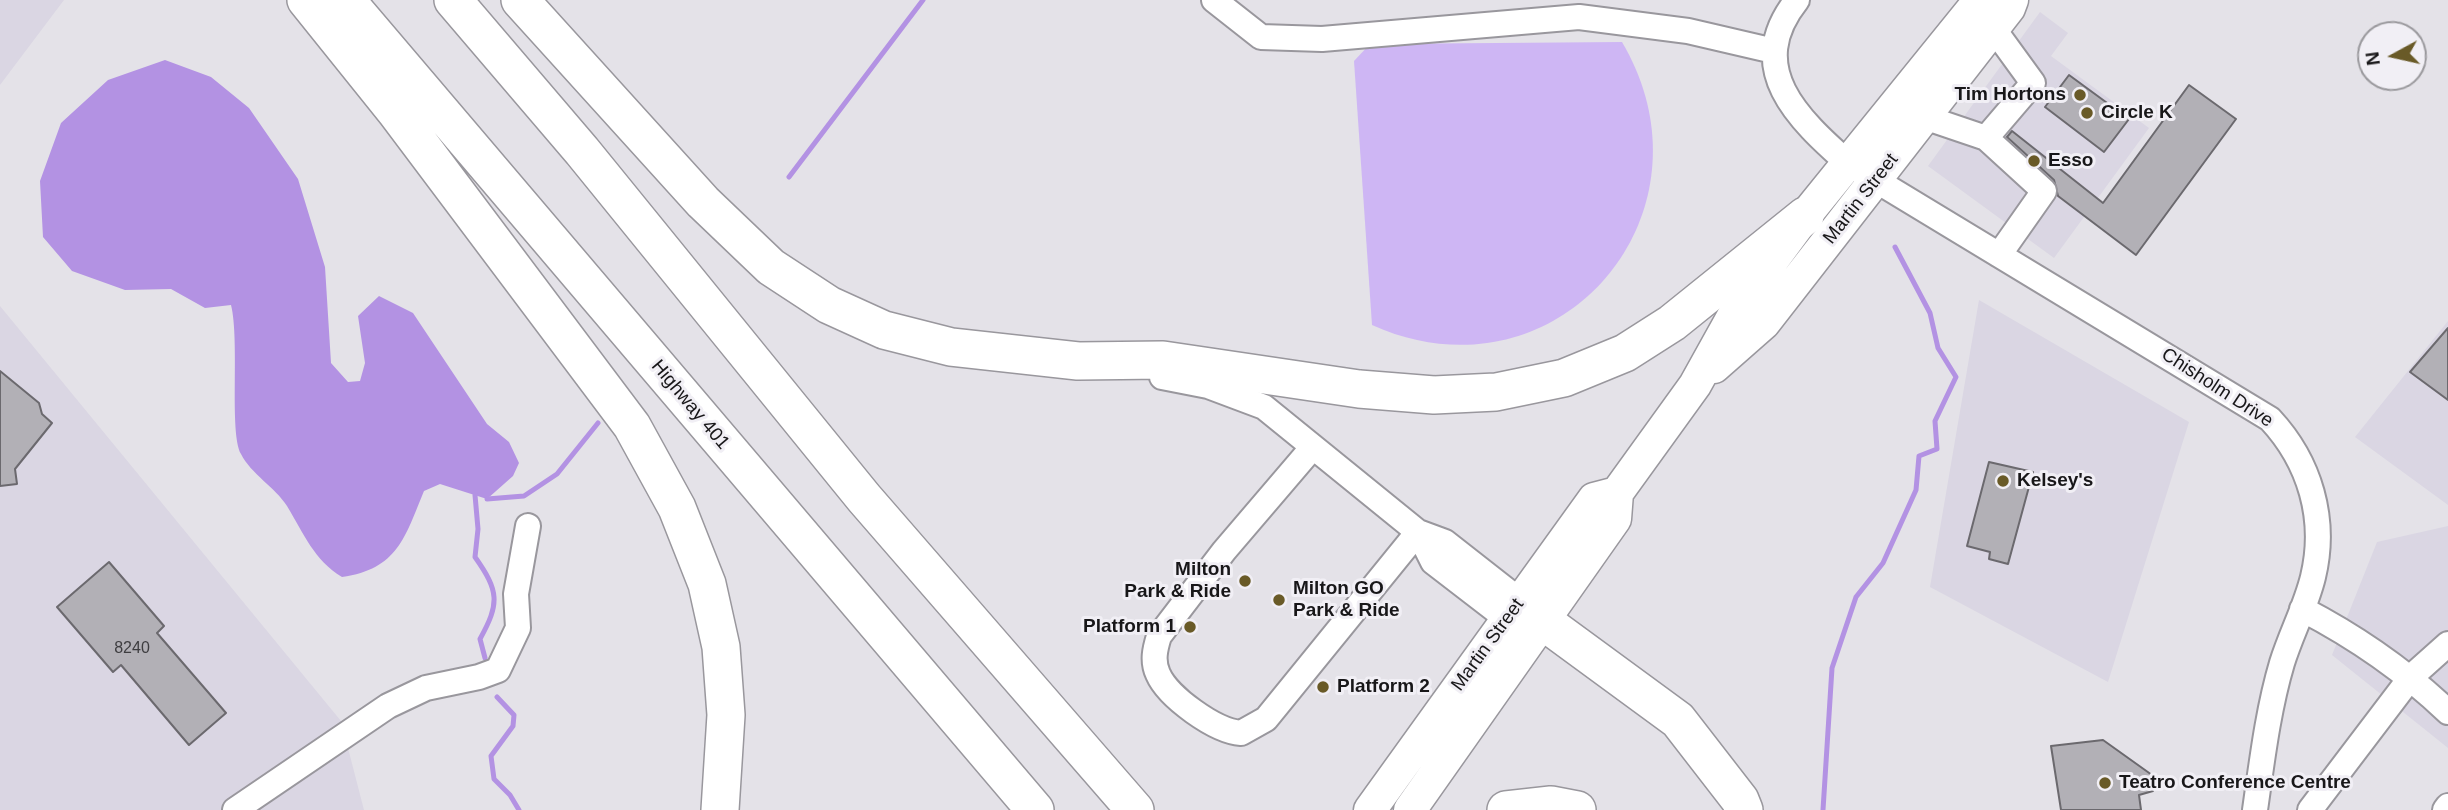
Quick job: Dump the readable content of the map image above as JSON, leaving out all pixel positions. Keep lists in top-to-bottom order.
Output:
{
  "streets": {
    "highway": ["Highway 401"],
    "main road": ["Martin Street"],
    "street": ["Chisholm Drive"]
  },
  "crossings": [
    ["Martin Street", "Chisholm Drive"]
  ],
  "places": [
    "Tim Hortons",
    "Circle K",
    "Esso",
    "Kelsey's",
    "Milton Park & Ride",
    "Milton GO Park & Ride",
    "Platform 1",
    "Platform 2",
    "Teatro Conference Centre"
  ],
  "house_numbers": ["8240"],
  "north": "left"
}
